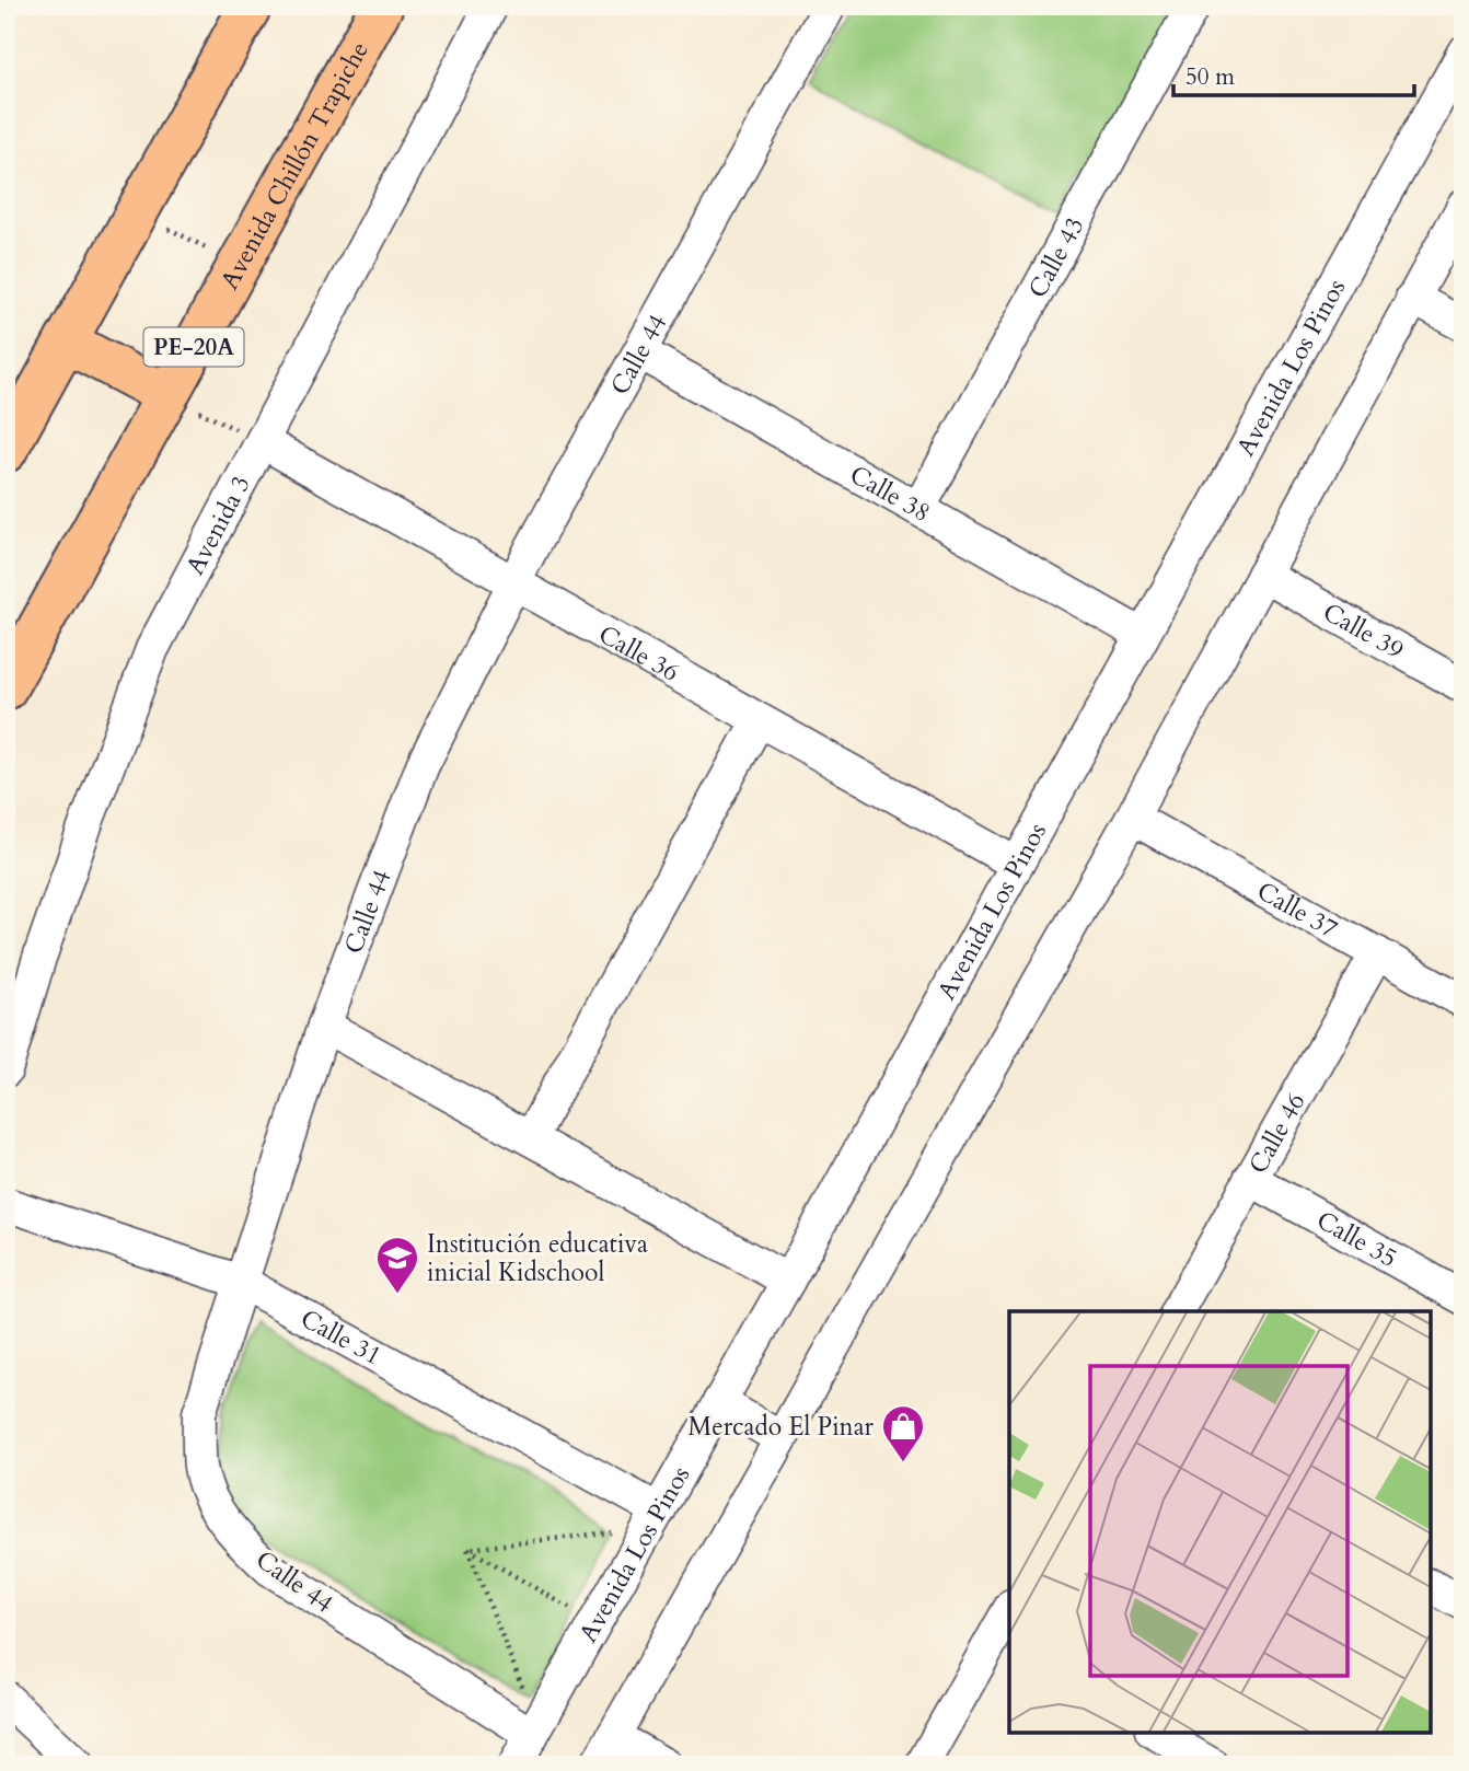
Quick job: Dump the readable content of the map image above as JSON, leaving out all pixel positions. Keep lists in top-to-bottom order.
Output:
{
  "streets": {
    "main road": ["Avenida Chillón Trapiche", "PE-20A"],
    "street": [
      "Calle 43",
      "Calle 44",
      "Avenida Los Pinos",
      "Calle 38",
      "Avenida 3",
      "Calle 39",
      "Calle 36",
      "Calle 37",
      "Calle 46",
      "Calle 35",
      "Calle 31"
    ]
  },
  "crossings": [
    ["Calle 43", "Calle 38"],
    ["Calle 44", "Avenida Los Pinos"],
    ["Calle 44", "Calle 38"],
    ["Calle 44", "Calle 36"],
    ["Calle 44", "Calle 31"],
    ["Avenida Los Pinos", "Calle 38"],
    ["Avenida Los Pinos", "Calle 36"],
    ["Avenida Los Pinos", "Calle 31"],
    ["Avenida 3", "Calle 36"],
    ["Calle 37", "Calle 46"],
    ["Calle 46", "Calle 35"]
  ],
  "places": {
    "school or university": ["Institución educativa inicial Kidschool"],
    "shop": ["Mercado El Pinar"]
  },
  "scale_bar": "50 m"
}
